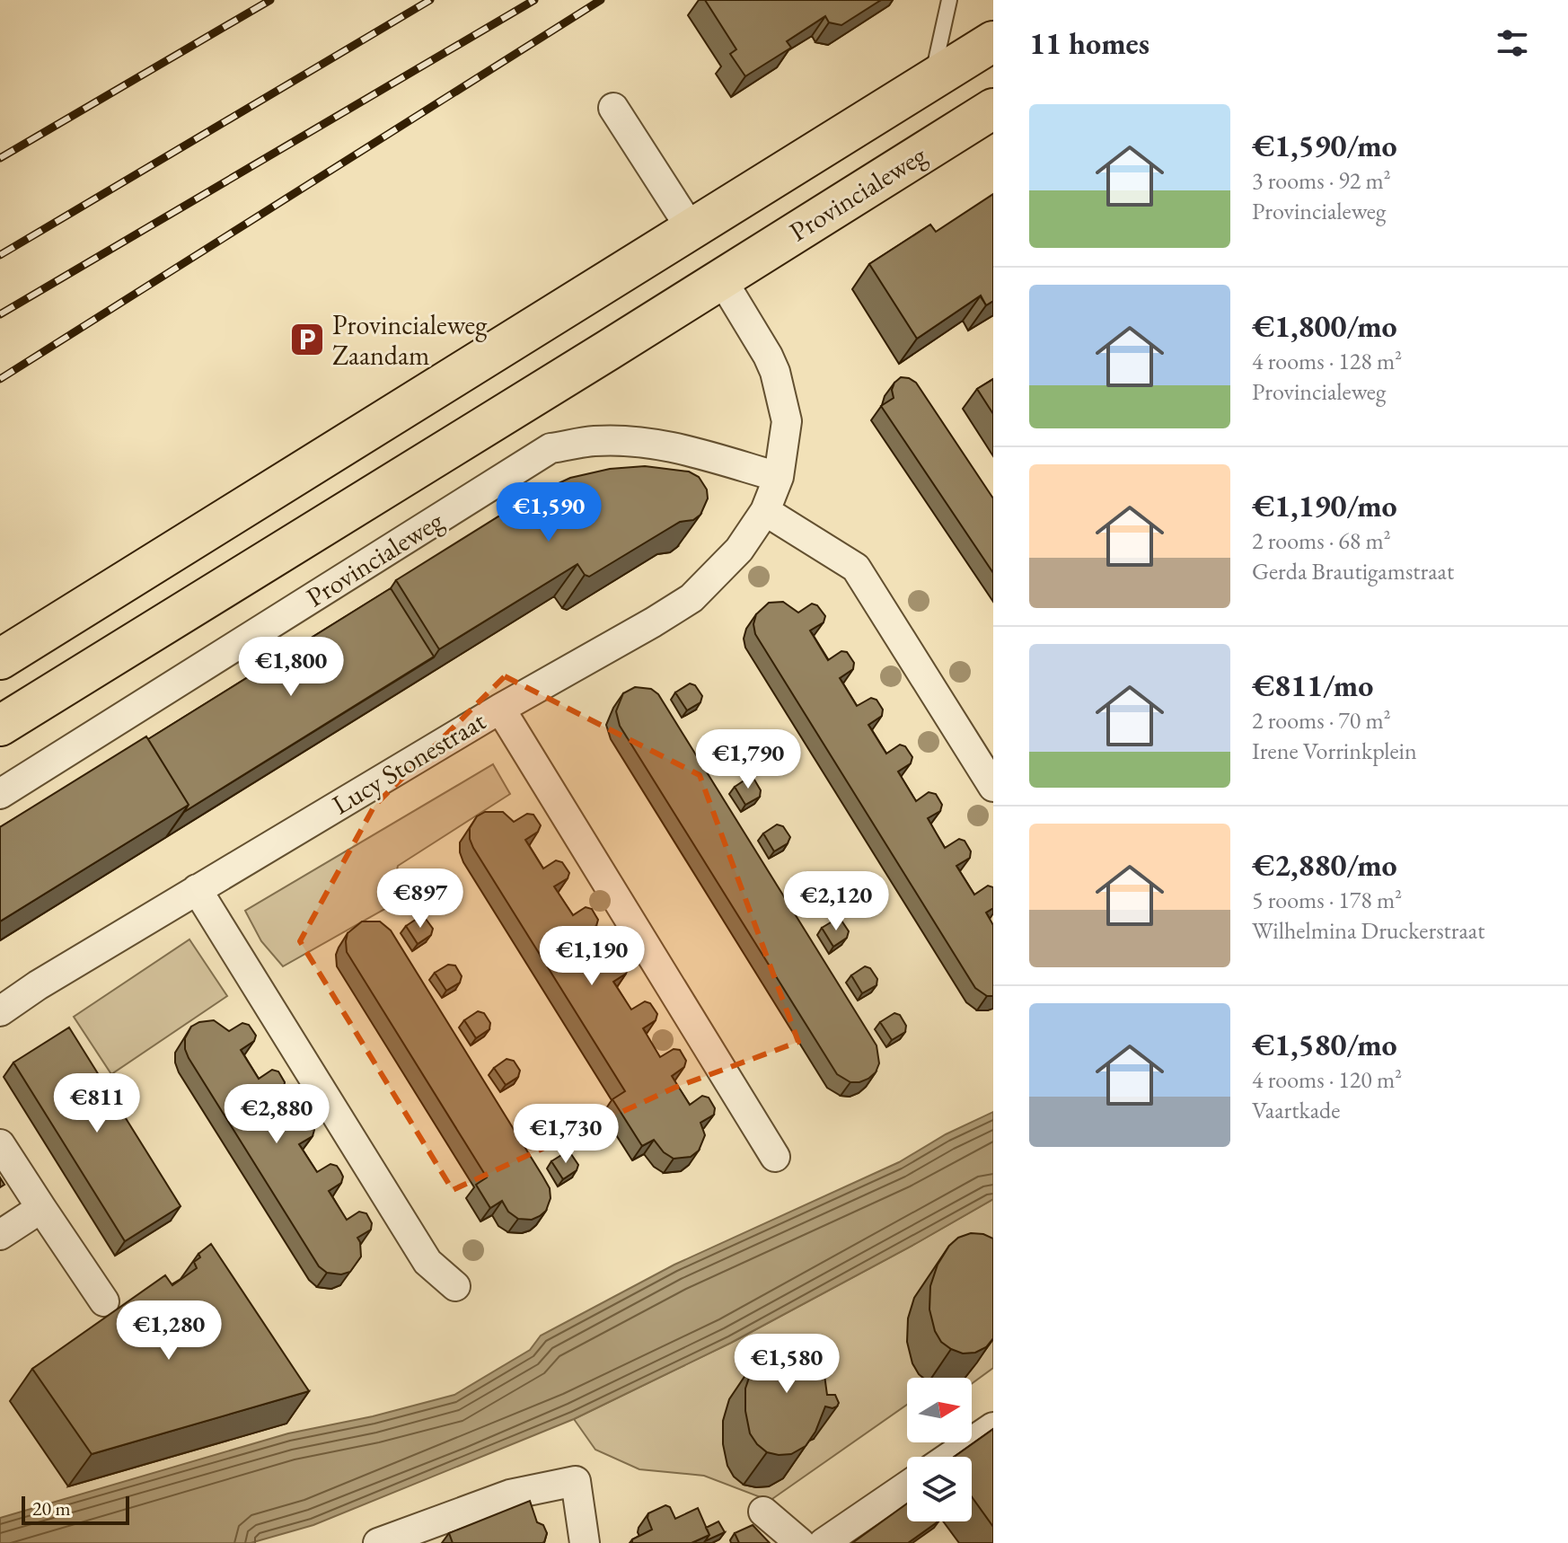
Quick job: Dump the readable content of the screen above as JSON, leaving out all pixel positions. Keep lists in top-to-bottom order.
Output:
{
  "streets": {
    "main road": ["Provincialeweg"],
    "street": ["Lucy Stonestraat"]
  },
  "crossings": [
    ["Provincialeweg", "Lucy Stonestraat"]
  ],
  "places": {
    "parking": ["Provincialeweg Zaandam"]
  },
  "scale_bar": "20 m",
  "north": "right",
  "page": {
    "heading": "11 homes",
    "list": [
      {
        "name": "€1,590/mo",
        "note": "3 rooms · 92 m² · Provincialeweg"
      },
      {
        "name": "€1,800/mo",
        "note": "4 rooms · 128 m² · Provincialeweg"
      },
      {
        "name": "€1,190/mo",
        "note": "2 rooms · 68 m² · Gerda Brautigamstraat"
      },
      {
        "name": "€811/mo",
        "note": "2 rooms · 70 m² · Irene Vorrinkplein"
      },
      {
        "name": "€2,880/mo",
        "note": "5 rooms · 178 m² · Wilhelmina Druckerstraat"
      },
      {
        "name": "€1,580/mo",
        "note": "4 rooms · 120 m² · Vaartkade"
      }
    ],
    "price": [
      "€1,590",
      "€1,800",
      "€1,790",
      "€897",
      "€2,120",
      "€1,190",
      "€811",
      "€2,880",
      "€1,730",
      "€1,280",
      "€1,580"
    ],
    "scale": "20 m"
  }
}
